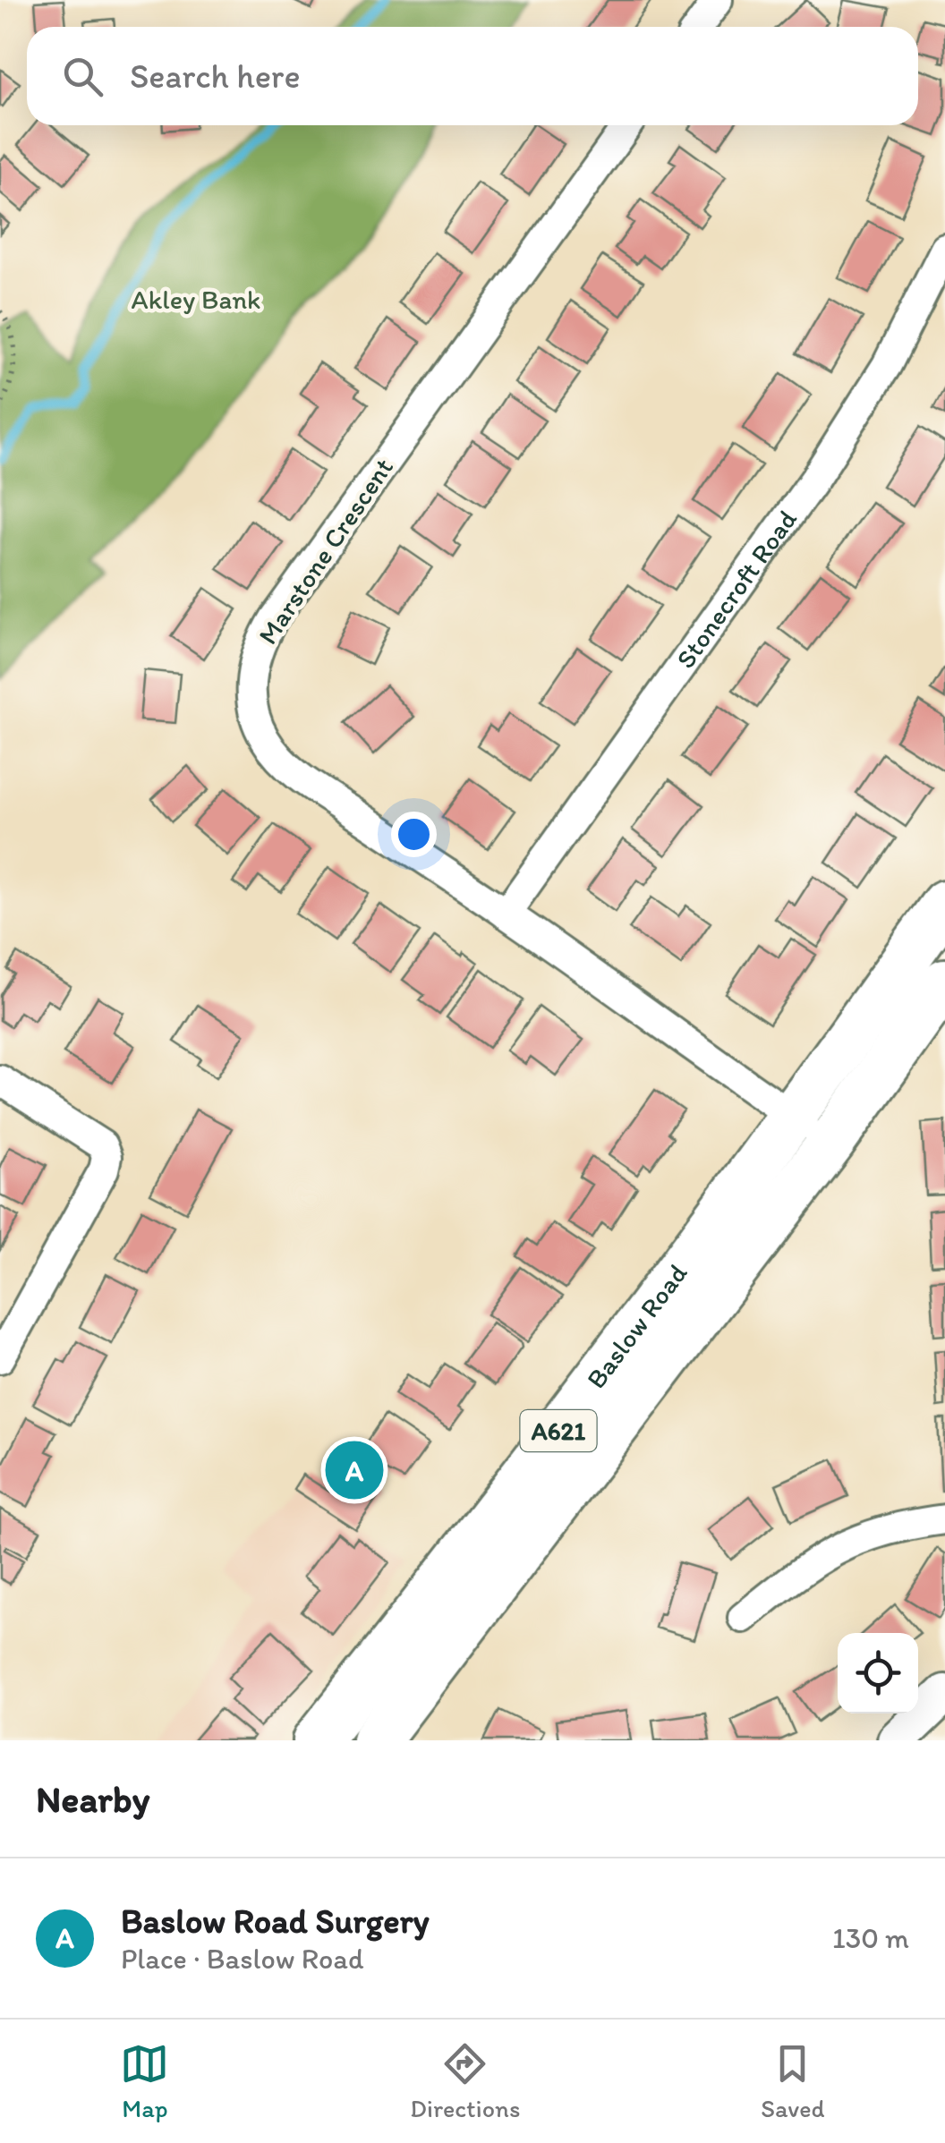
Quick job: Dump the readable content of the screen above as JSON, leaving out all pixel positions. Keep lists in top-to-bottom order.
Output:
{
  "streets": {
    "main road": ["Baslow Road", "A621"],
    "street": ["Marstone Crescent", "Stonecroft Road"]
  },
  "crossings": [
    ["Marstone Crescent", "Stonecroft Road"],
    ["Marstone Crescent", "Baslow Road"],
    ["Marstone Crescent", "A621"],
    ["Baslow Road", "A621"]
  ],
  "parks": ["Akley Bank"],
  "page": {
    "search": "Search here",
    "pins": "A",
    "heading": "Nearby",
    "list": [
      {
        "mark": "A",
        "name": "Baslow Road Surgery",
        "note": "Place · Baslow Road",
        "value": "130 m"
      }
    ],
    "nav": ["Map", "Directions", "Saved"]
  }
}
